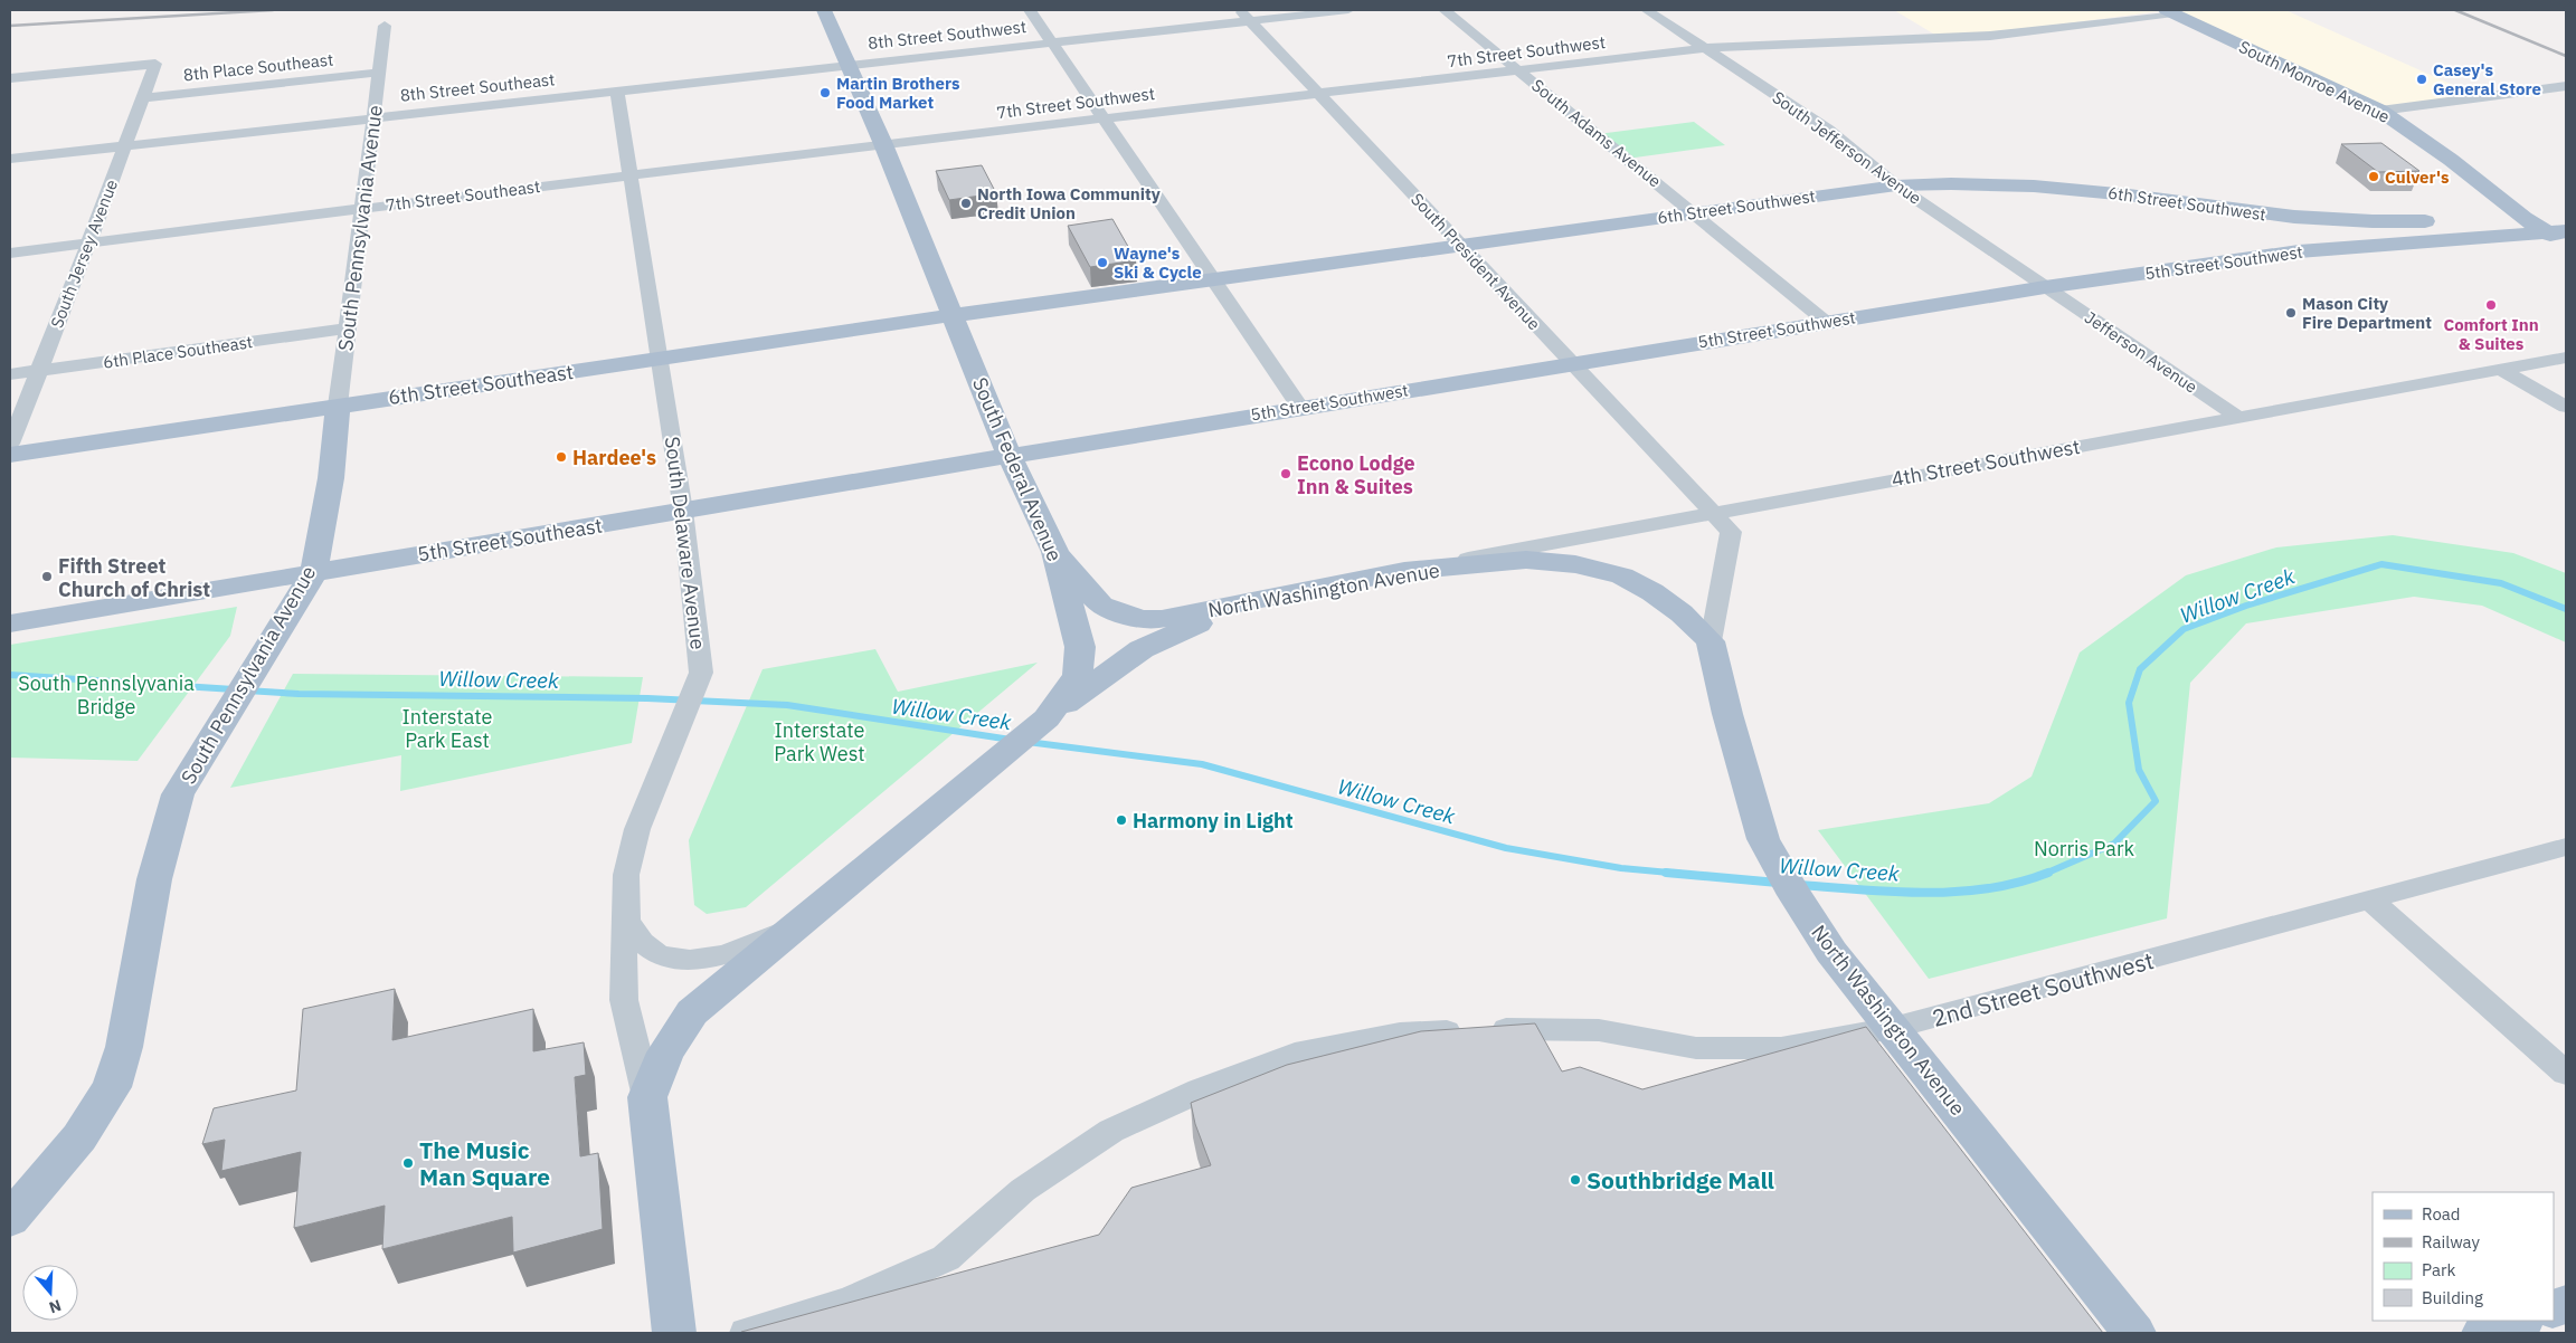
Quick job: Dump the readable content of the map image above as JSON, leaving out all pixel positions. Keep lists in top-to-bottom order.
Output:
{
  "streets": {
    "main road": [
      "South Monroe Avenue",
      "6th Street Southwest",
      "South Pennsylvania Avenue",
      "5th Street Southwest",
      "6th Street Southeast",
      "South Federal Avenue",
      "5th Street Southeast",
      "South Delaware Avenue",
      "North Washington Avenue"
    ],
    "street": [
      "8th Street Southwest",
      "7th Street Southwest",
      "8th Place Southeast",
      "8th Street Southeast",
      "South Adams Avenue",
      "South Jefferson Avenue",
      "7th Street Southeast",
      "South Jersey Avenue",
      "South President Avenue",
      "6th Place Southeast",
      "Jefferson Avenue",
      "4th Street Southwest",
      "2nd Street Southwest"
    ]
  },
  "crossings": [
    ["8th Street Southwest", "8th Street Southeast"],
    ["8th Street Southwest", "South President Avenue"],
    ["8th Street Southwest", "South Federal Avenue"],
    ["7th Street Southwest", "South Monroe Avenue"],
    ["7th Street Southwest", "South Adams Avenue"],
    ["7th Street Southwest", "South Jefferson Avenue"],
    ["7th Street Southwest", "7th Street Southeast"],
    ["7th Street Southwest", "South President Avenue"],
    ["7th Street Southwest", "South Federal Avenue"],
    ["8th Place Southeast", "South Pennsylvania Avenue"],
    ["8th Place Southeast", "South Jersey Avenue"],
    ["South Monroe Avenue", "6th Street Southwest"],
    ["South Monroe Avenue", "5th Street Southwest"],
    ["8th Street Southeast", "South Pennsylvania Avenue"],
    ["8th Street Southeast", "South Jersey Avenue"],
    ["8th Street Southeast", "South Federal Avenue"],
    ["8th Street Southeast", "South Delaware Avenue"],
    ["South Adams Avenue", "6th Street Southwest"],
    ["South Adams Avenue", "5th Street Southwest"],
    ["South Jefferson Avenue", "6th Street Southwest"],
    ["South Jefferson Avenue", "5th Street Southwest"],
    ["South Jefferson Avenue", "Jefferson Avenue"],
    ["7th Street Southeast", "South Pennsylvania Avenue"],
    ["7th Street Southeast", "South Jersey Avenue"],
    ["7th Street Southeast", "South Federal Avenue"],
    ["7th Street Southeast", "South Delaware Avenue"],
    ["6th Street Southwest", "South President Avenue"],
    ["6th Street Southwest", "6th Street Southeast"],
    ["6th Street Southwest", "South Federal Avenue"],
    ["South Pennsylvania Avenue", "6th Place Southeast"],
    ["South Pennsylvania Avenue", "6th Street Southeast"],
    ["South Pennsylvania Avenue", "5th Street Southeast"],
    ["South Jersey Avenue", "6th Place Southeast"],
    ["South President Avenue", "5th Street Southwest"],
    ["South President Avenue", "4th Street Southwest"],
    ["South President Avenue", "North Washington Avenue"],
    ["5th Street Southwest", "Jefferson Avenue"],
    ["5th Street Southwest", "South Federal Avenue"],
    ["5th Street Southwest", "5th Street Southeast"],
    ["Jefferson Avenue", "4th Street Southwest"],
    ["6th Street Southeast", "South Federal Avenue"],
    ["6th Street Southeast", "South Delaware Avenue"],
    ["4th Street Southwest", "North Washington Avenue"],
    ["South Federal Avenue", "5th Street Southeast"],
    ["South Federal Avenue", "South Delaware Avenue"],
    ["South Federal Avenue", "North Washington Avenue"],
    ["5th Street Southeast", "South Delaware Avenue"],
    ["North Washington Avenue", "2nd Street Southwest"]
  ],
  "water": ["Willow Creek"],
  "parks": [
    "South Pennslyvania Bridge",
    "Interstate Park East",
    "Interstate Park West",
    "Norris Park"
  ],
  "places": [
    "Casey's General Store",
    "Martin Brothers Food Market",
    "Culver's",
    "North Iowa Community Credit Union",
    "Wayne's Ski & Cycle",
    "Comfort Inn & Suites",
    "Mason City Fire Department",
    "Hardee's",
    "Econo Lodge Inn & Suites",
    "Fifth Street Church of Christ",
    "Harmony in Light",
    "The Music Man Square",
    "Southbridge Mall"
  ],
  "legend": [
    "Road",
    "Railway",
    "Park",
    "Building"
  ],
  "north": "bottom"
}
